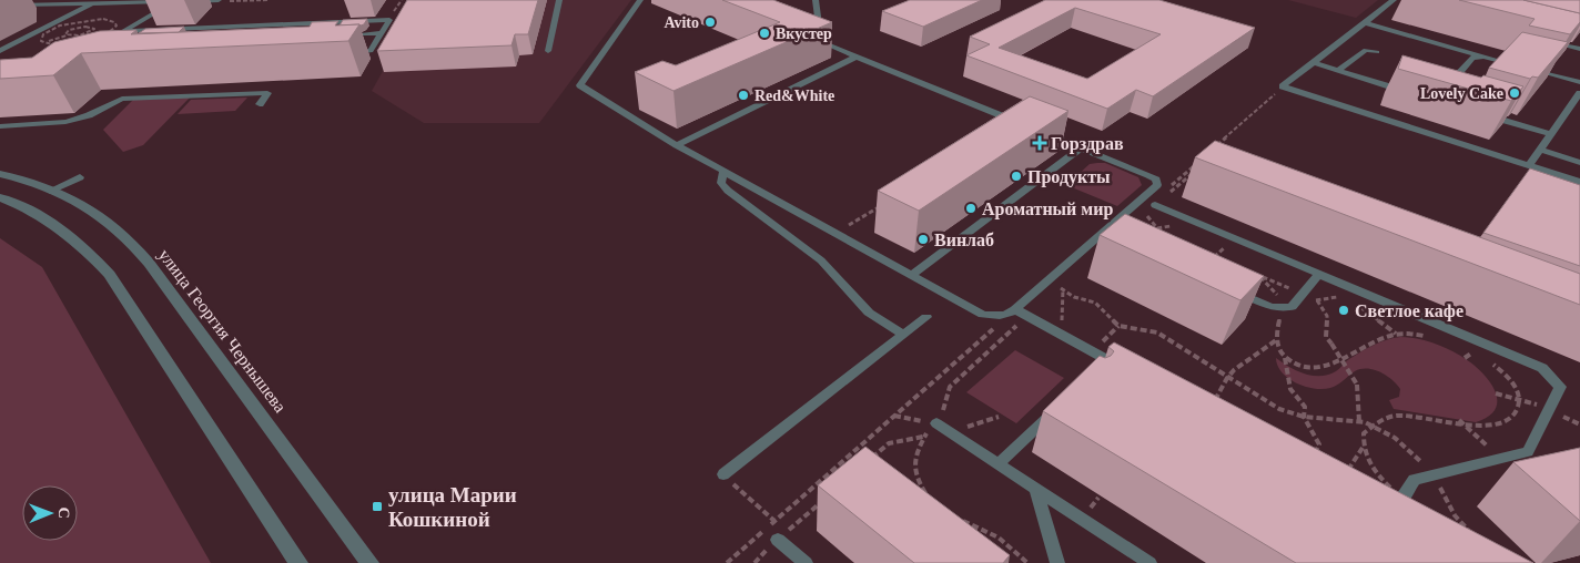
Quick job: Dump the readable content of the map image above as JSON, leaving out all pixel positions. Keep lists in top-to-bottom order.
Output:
{
  "streets": {
    "street": ["улица Георгия Чернышева"]
  },
  "places": {
    "other": [
      "Avito",
      "Вкустер",
      "Lovely Cake",
      "Red&White",
      "Продукты",
      "Ароматный мир",
      "Винлаб",
      "Светлое кафе"
    ],
    "health": ["Горздрав"],
    "transit": ["улица Марии Кошкиной"]
  },
  "north": "right"
}
